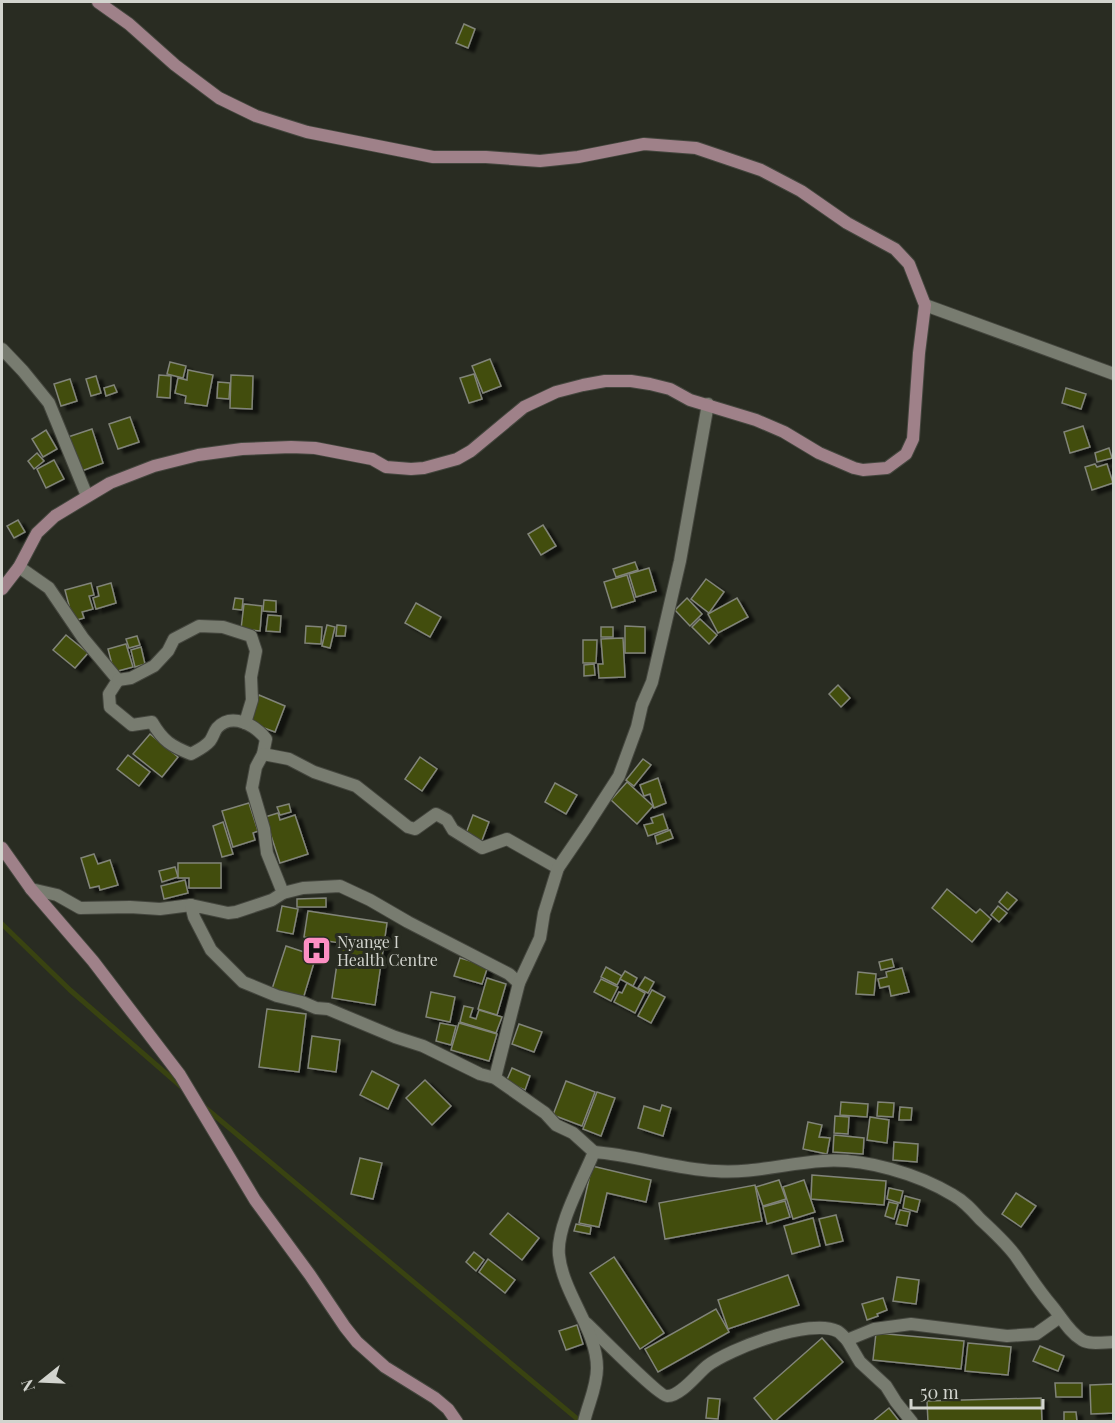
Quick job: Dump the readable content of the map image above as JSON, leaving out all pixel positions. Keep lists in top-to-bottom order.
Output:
{
  "places": {
    "hospital": ["Nyange I Health Centre"]
  },
  "scale_bar": "50 m",
  "north": "left"
}
